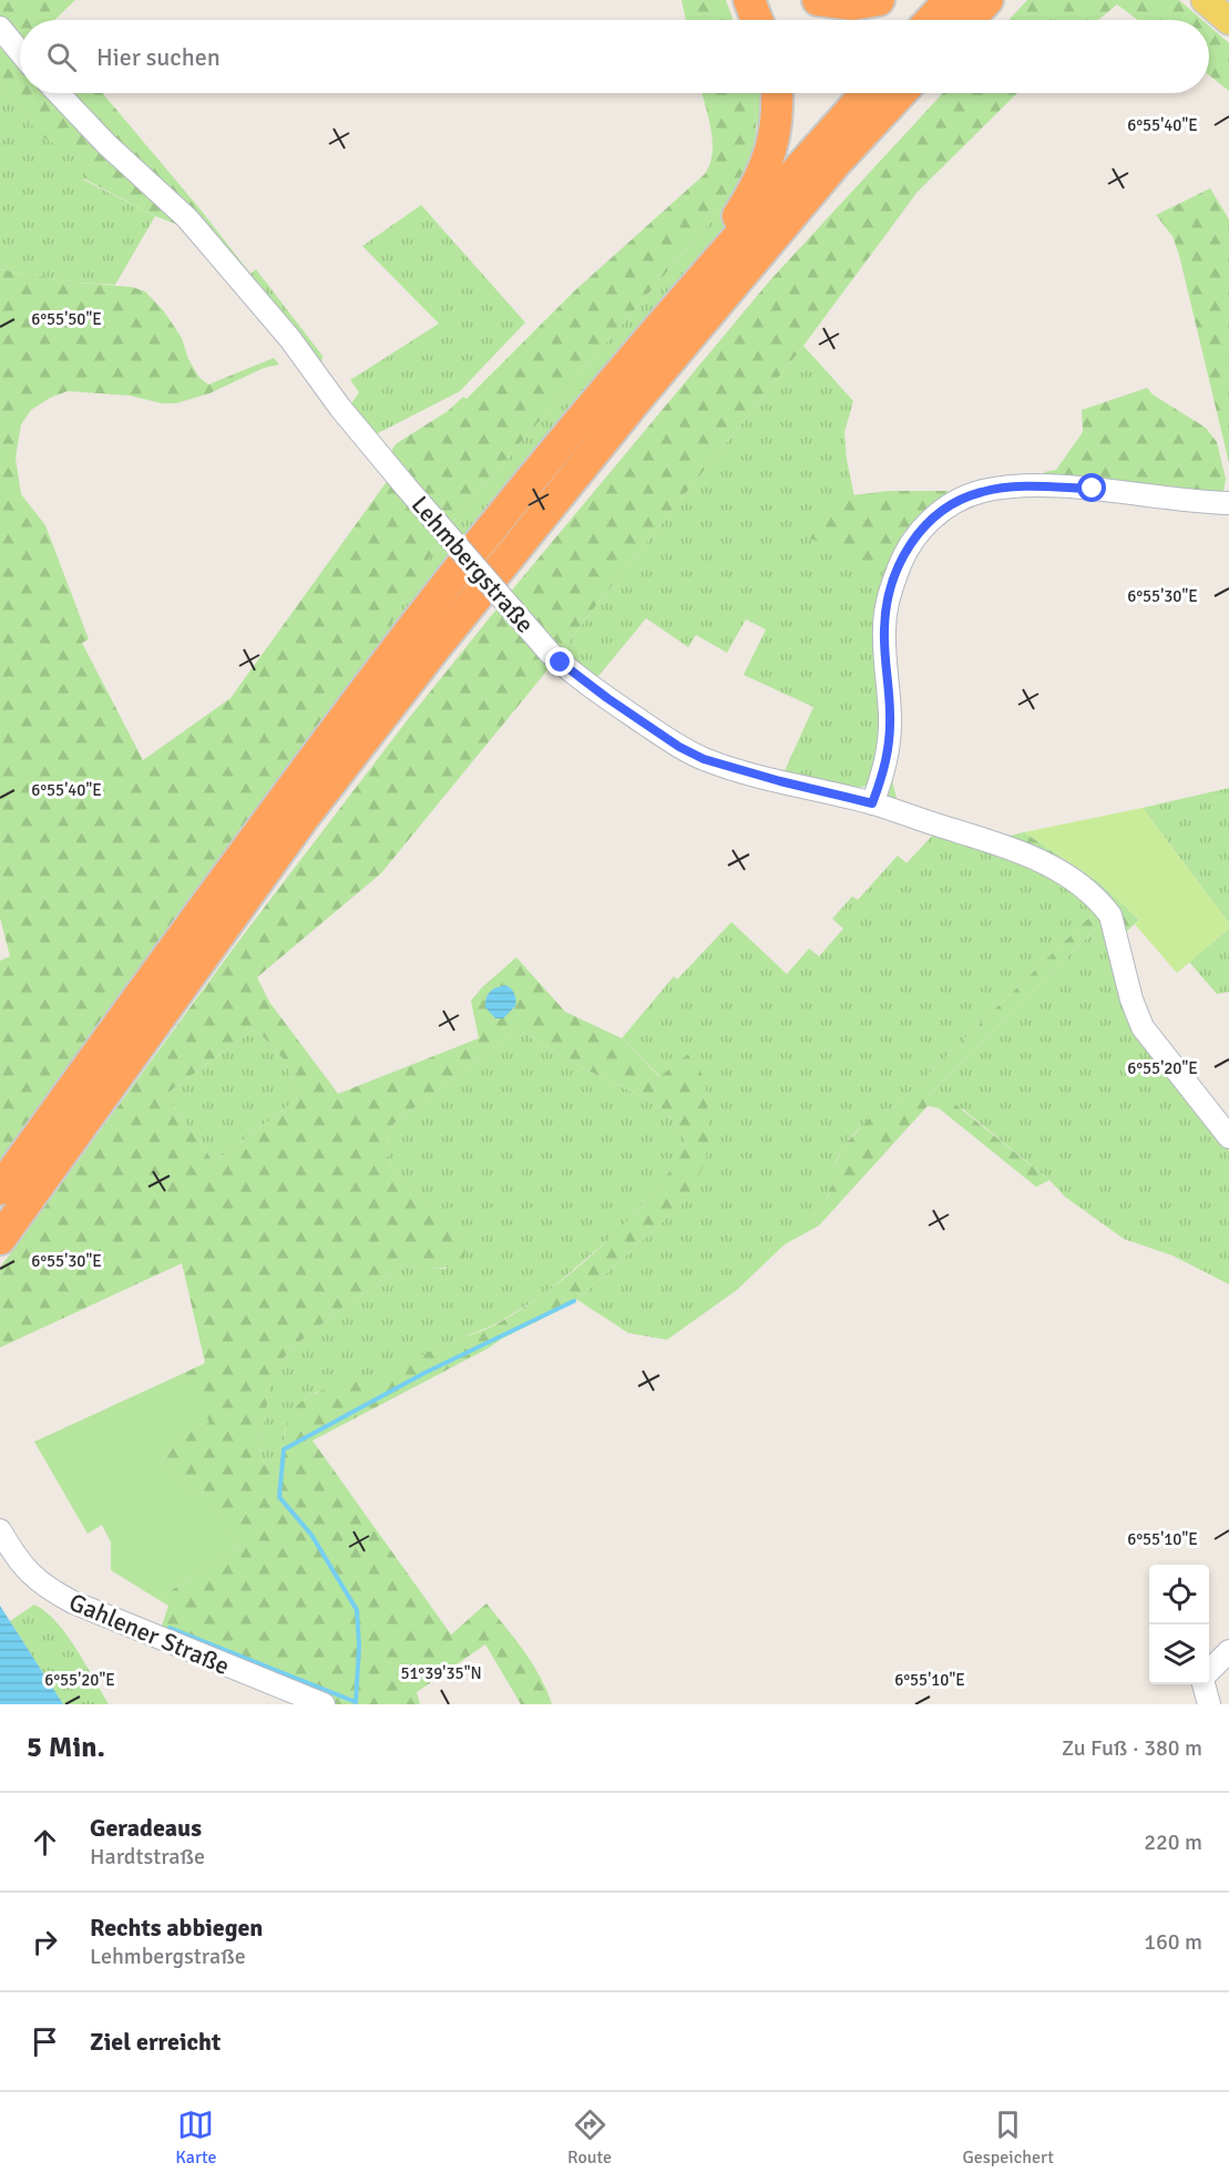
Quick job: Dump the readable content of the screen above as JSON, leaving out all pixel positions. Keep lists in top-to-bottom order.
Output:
{
  "streets": {
    "street": ["Lehmbergstraße", "Gahlener Straße"]
  },
  "page": {
    "search": "Hier suchen",
    "heading": ["5 Min.", "Zu Fuß · 380 m"],
    "list": [
      ["Geradeaus", "Hardtstraße", "220 m"],
      ["Rechts abbiegen", "Lehmbergstraße", "160 m"],
      "Ziel erreicht"
    ],
    "nav": ["Karte", "Route", "Gespeichert"]
  },
  "coordinates": [
    "6°55'40\"E",
    "6°55'50\"E",
    "6°55'30\"E",
    "6°55'20\"E",
    "6°55'10\"E",
    "51°39'35\"N"
  ]
}
